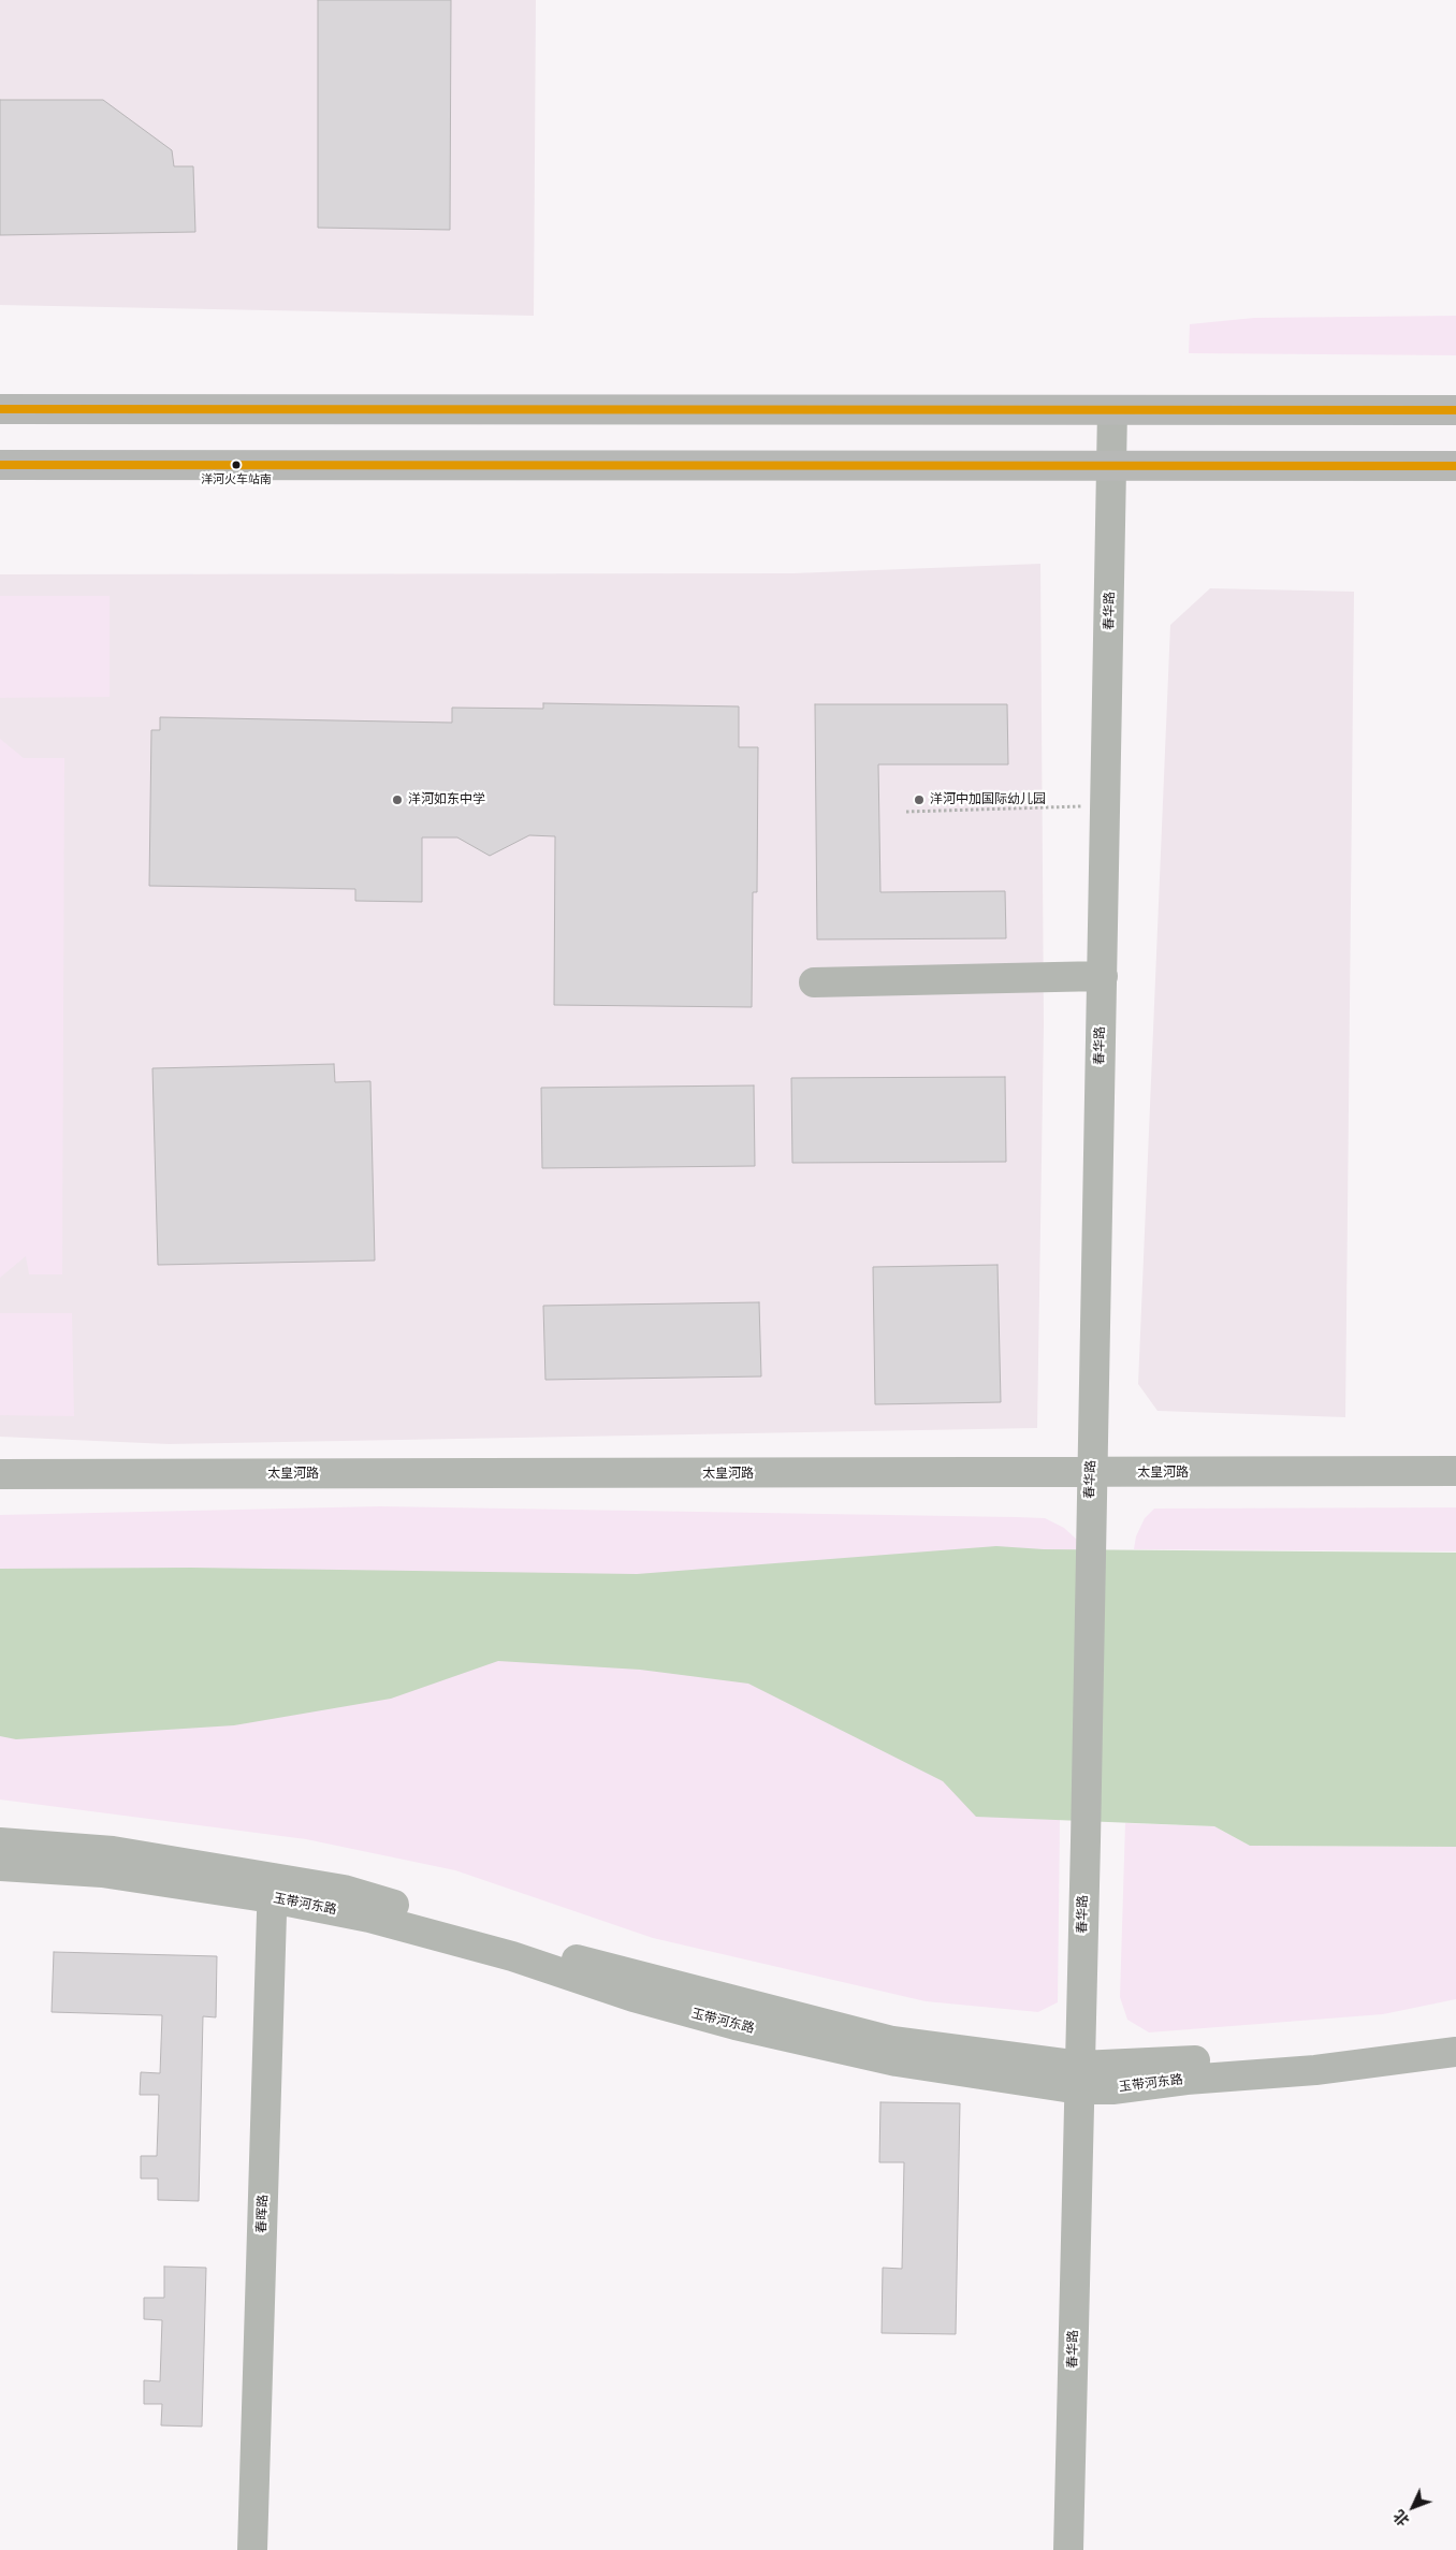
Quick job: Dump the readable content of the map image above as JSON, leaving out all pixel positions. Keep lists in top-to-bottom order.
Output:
{
  "streets": {
    "street": [
      "春华路",
      "太皇河路",
      "玉带河东路",
      "春晖路"
    ]
  },
  "crossings": [
    ["春华路", "太皇河路"],
    ["春华路", "玉带河东路"],
    ["玉带河东路", "春晖路"]
  ],
  "places": ["洋河火车站南", "洋河如东中学", "洋河中加国际幼儿园"],
  "north": "bottom left"
}
